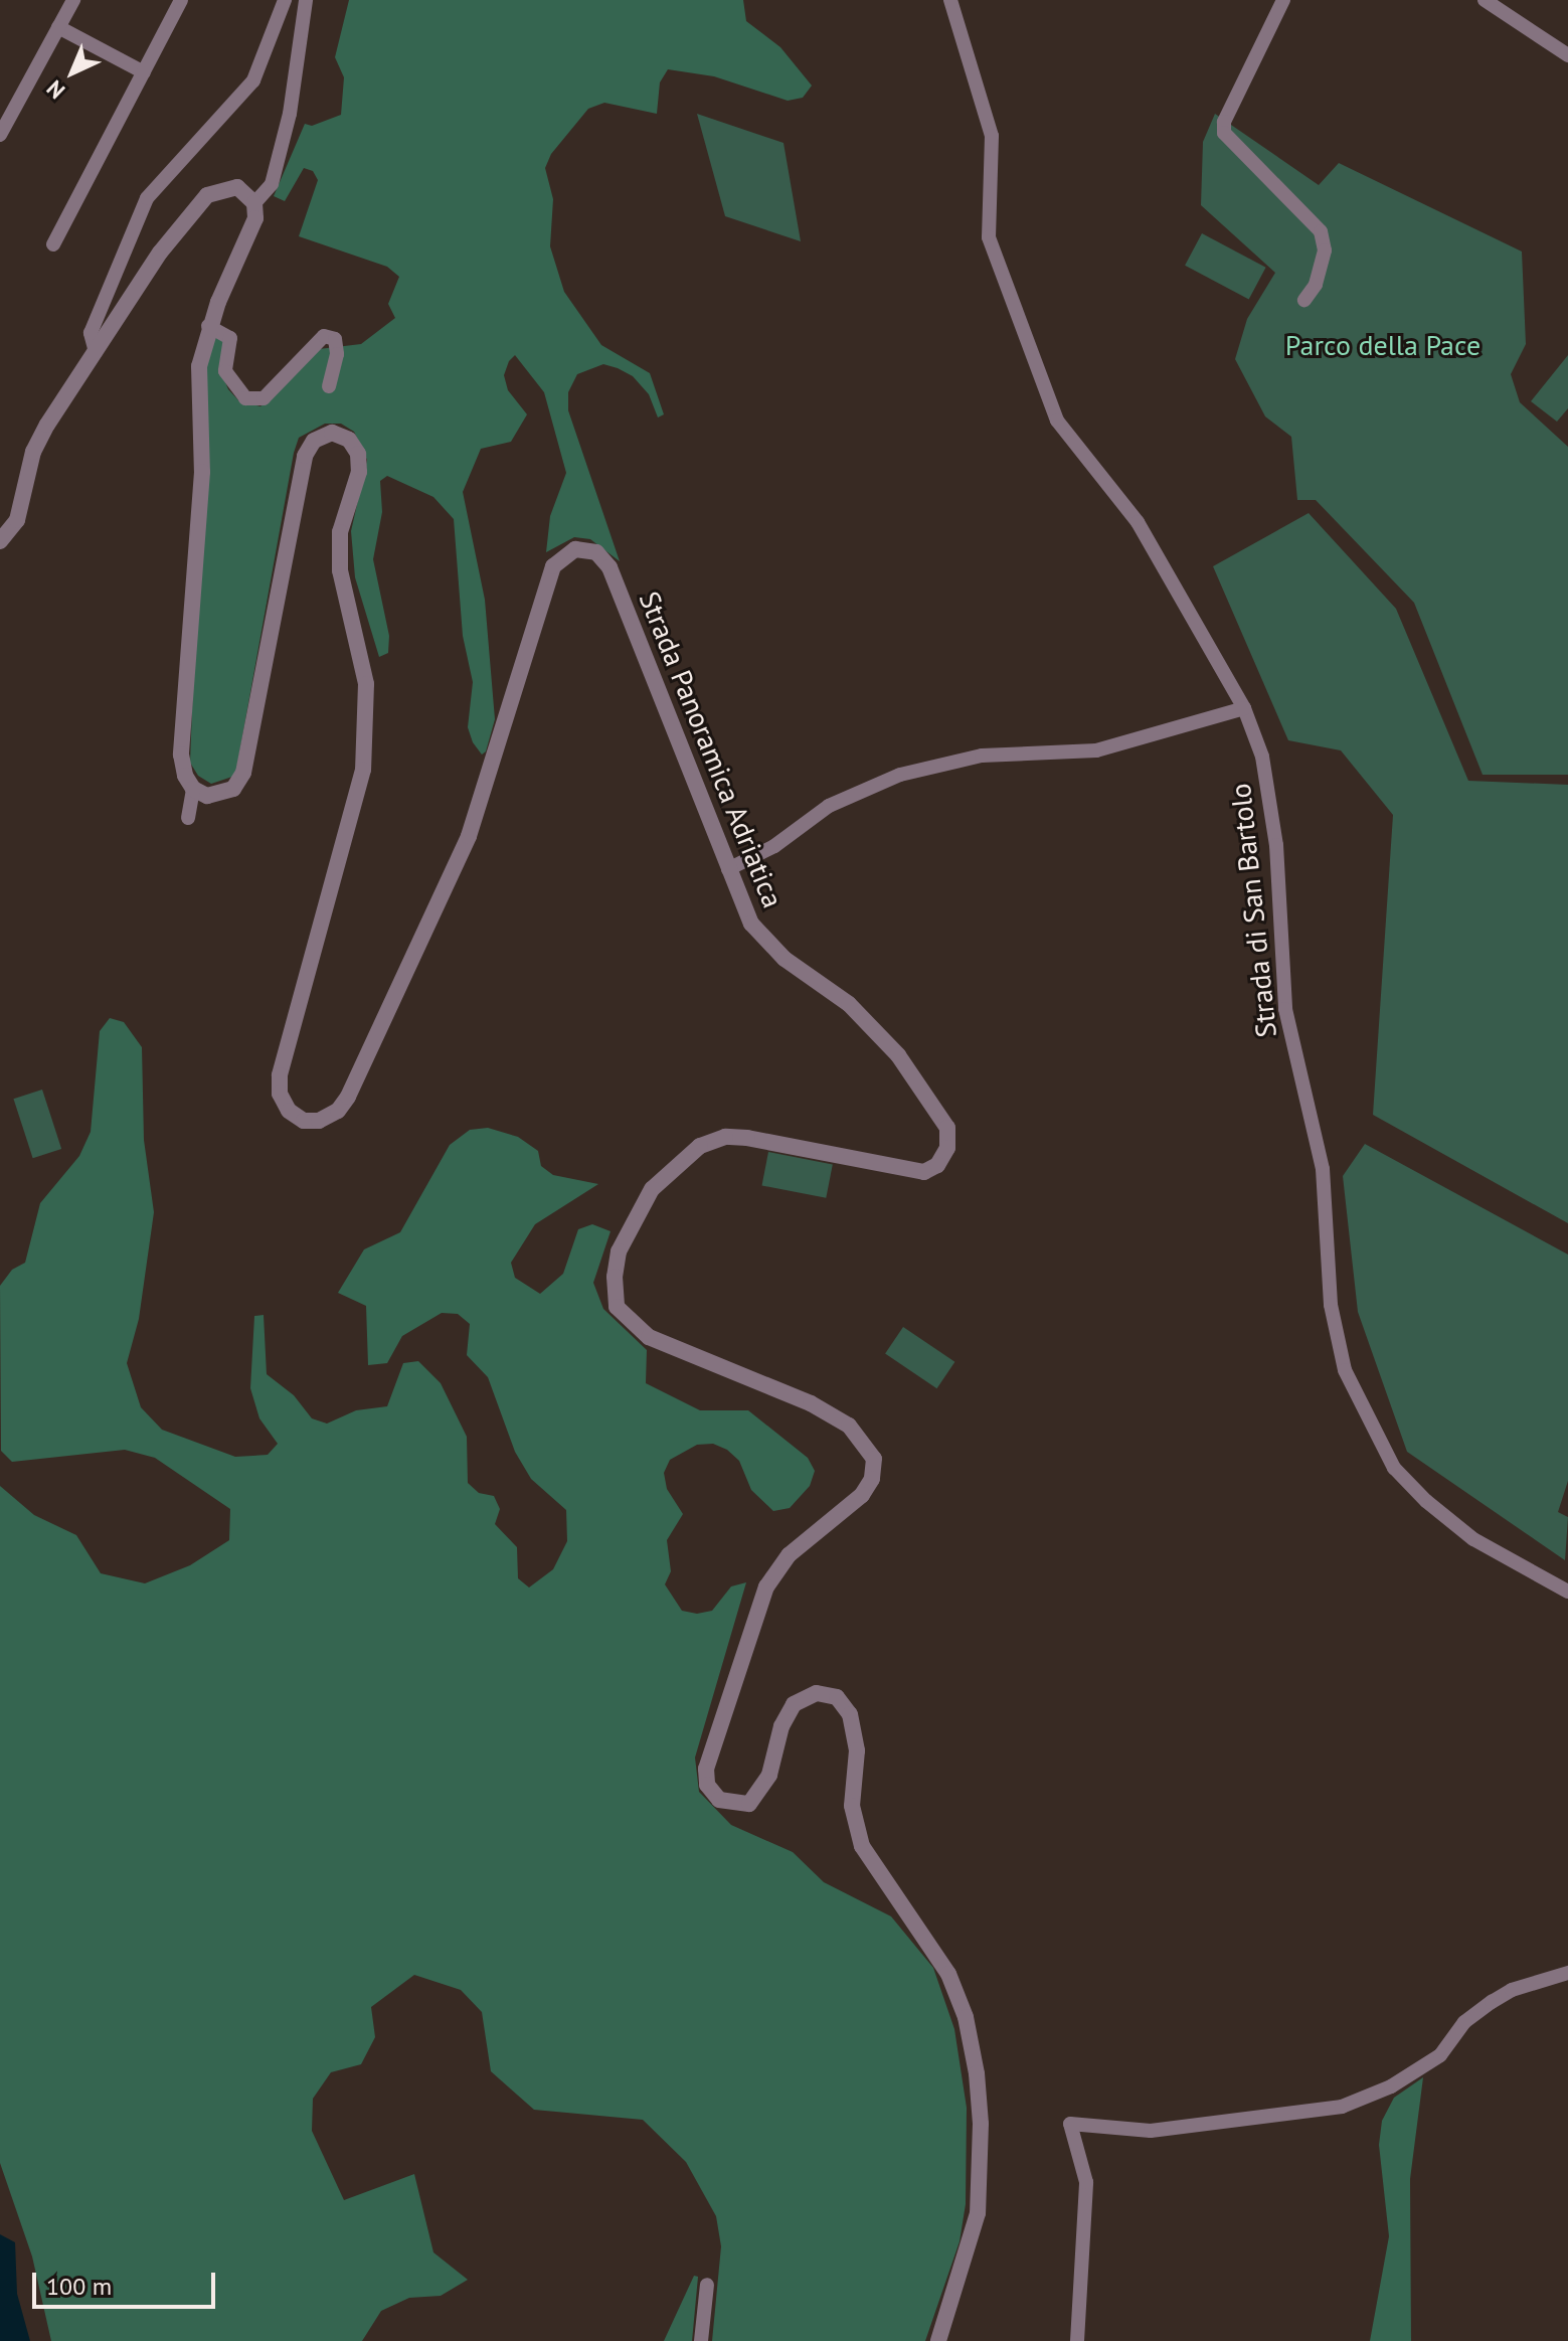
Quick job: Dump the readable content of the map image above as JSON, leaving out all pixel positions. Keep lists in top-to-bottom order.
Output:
{
  "streets": {
    "street": ["Strada Panoramica Adriatica", "Strada di San Bartolo"]
  },
  "parks": ["Parco della Pace"],
  "scale_bar": "100 m",
  "north": "bottom left"
}
